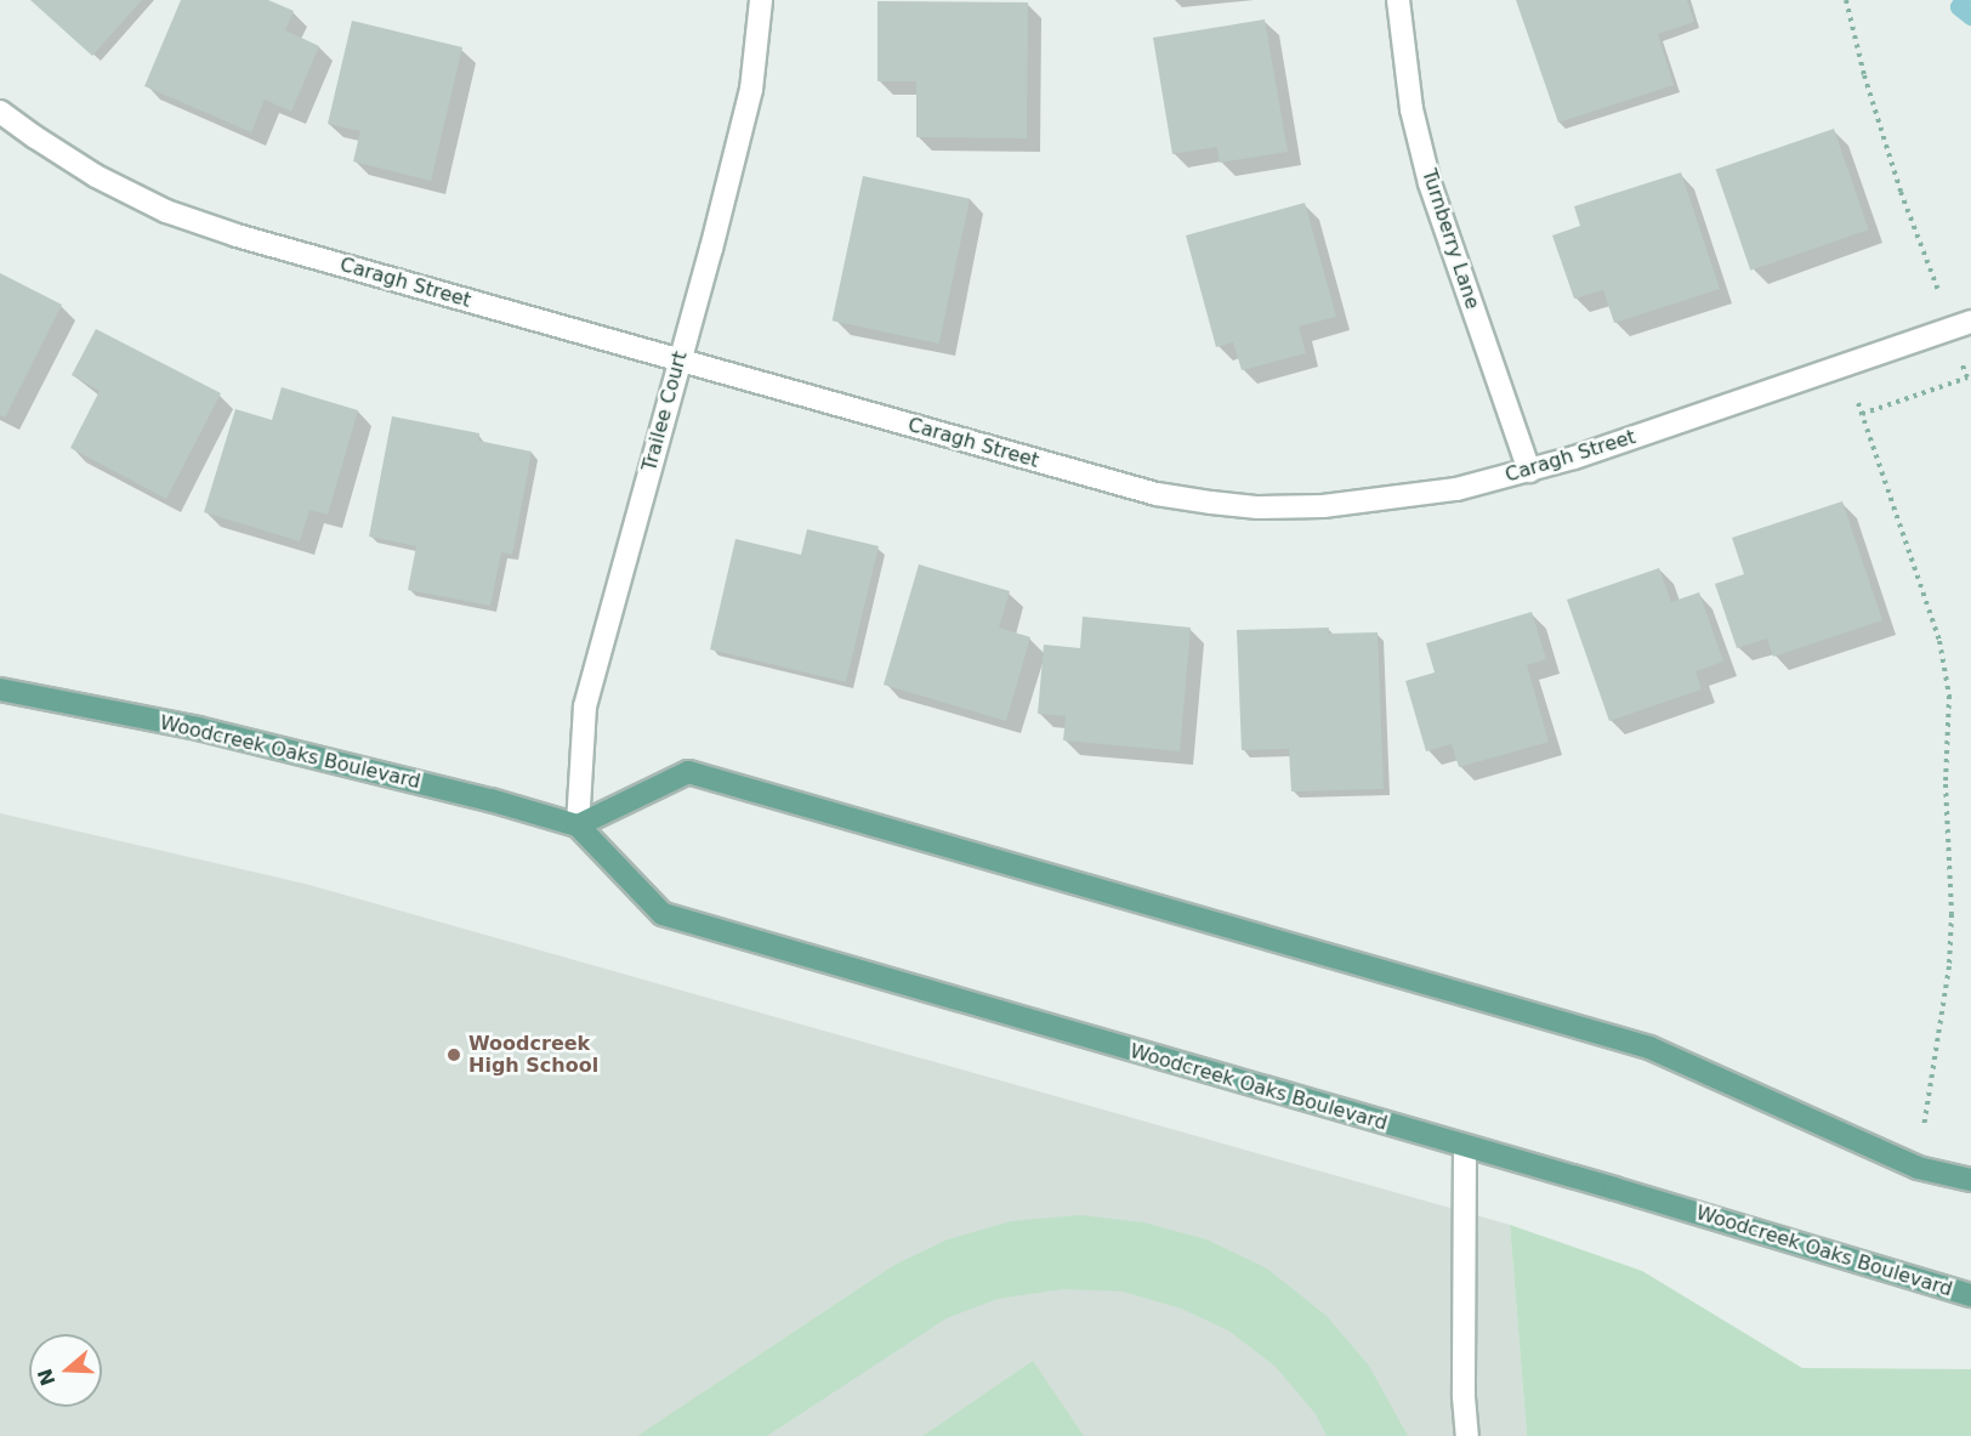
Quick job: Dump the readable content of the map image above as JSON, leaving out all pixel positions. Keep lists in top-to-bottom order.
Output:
{
  "streets": {
    "main road": ["Woodcreek Oaks Boulevard"],
    "street": ["Turnberry Lane", "Caragh Street", "Trailee Court"]
  },
  "crossings": [
    ["Turnberry Lane", "Caragh Street"],
    ["Caragh Street", "Trailee Court"],
    ["Trailee Court", "Woodcreek Oaks Boulevard"]
  ],
  "places": ["Woodcreek High School"],
  "north": "left"
}
